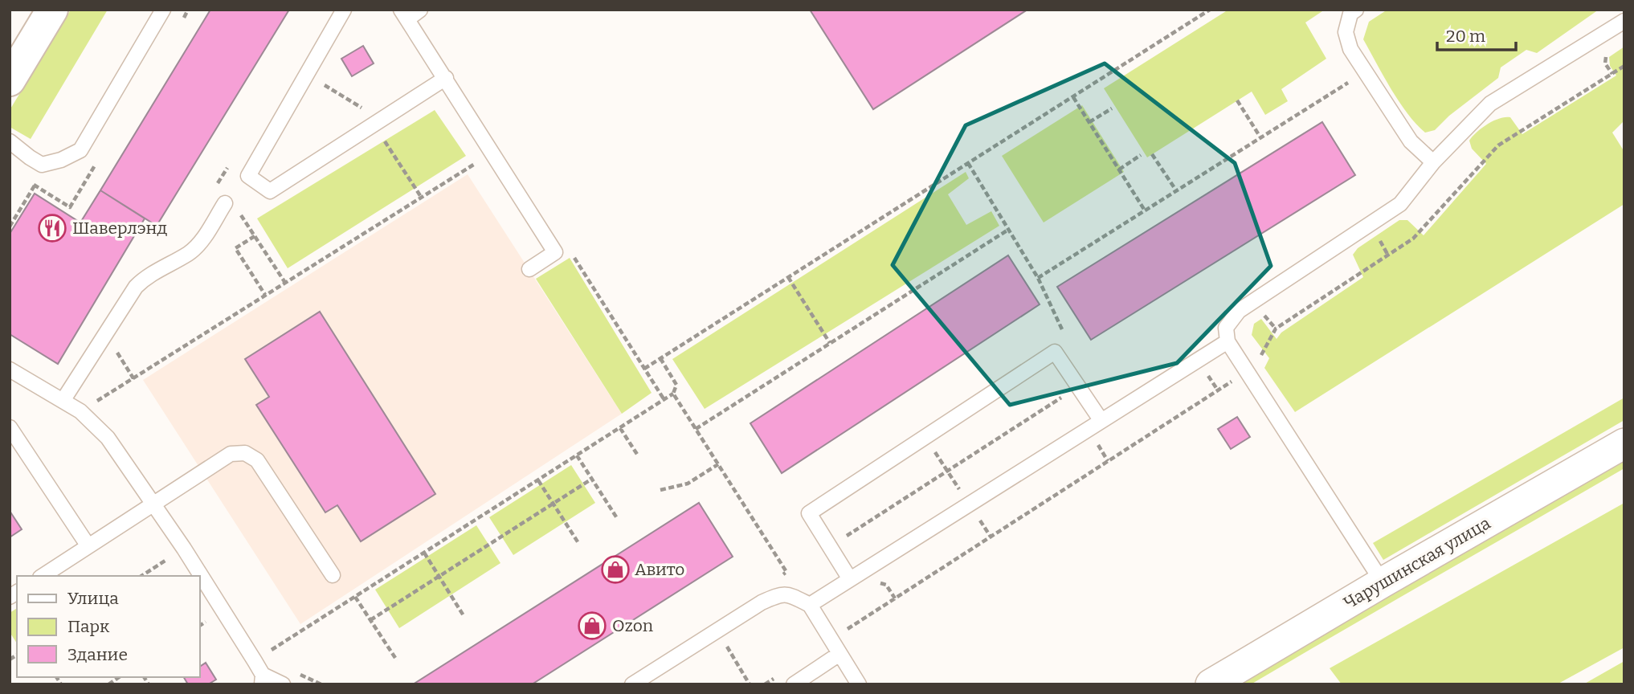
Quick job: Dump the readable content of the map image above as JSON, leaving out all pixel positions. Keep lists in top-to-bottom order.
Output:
{
  "streets": {
    "street": ["Чарушинская улица"]
  },
  "places": {
    "restaurant": ["Шаверлэнд"],
    "shop": ["Авито", "Ozon"]
  },
  "legend": ["Улица", "Парк", "Здание"],
  "scale_bar": "20 m"
}
